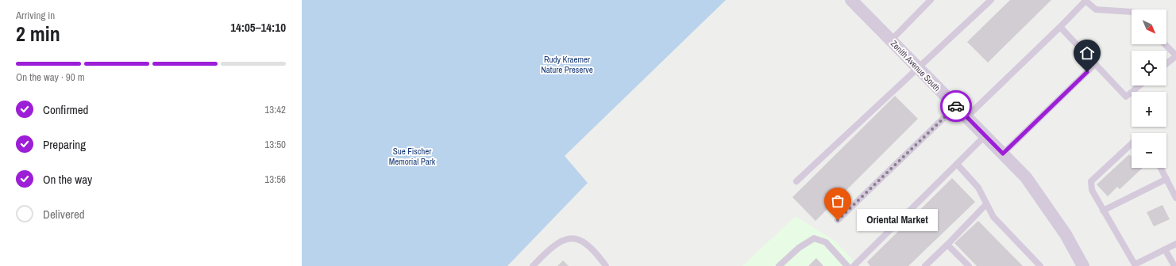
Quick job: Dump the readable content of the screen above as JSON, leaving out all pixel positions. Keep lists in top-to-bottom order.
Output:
{
  "streets": {
    "street": ["Zenith Avenue South"]
  },
  "parks": ["Rudy Kraemer Nature Preserve", "Sue Fischer Memorial Park"],
  "places": ["Oriental Market"],
  "north": "bottom right",
  "page": {
    "heading": ["2 min", "Arriving in", "14:05–14:10"],
    "map_buttons": ["+", "−"],
    "bar": "On the way · 90 m",
    "list": [
      ["Confirmed", "13:42"],
      ["Preparing", "13:50"],
      ["On the way", "13:56"],
      "Delivered"
    ],
    "bubble": "Oriental Market"
  }
}
